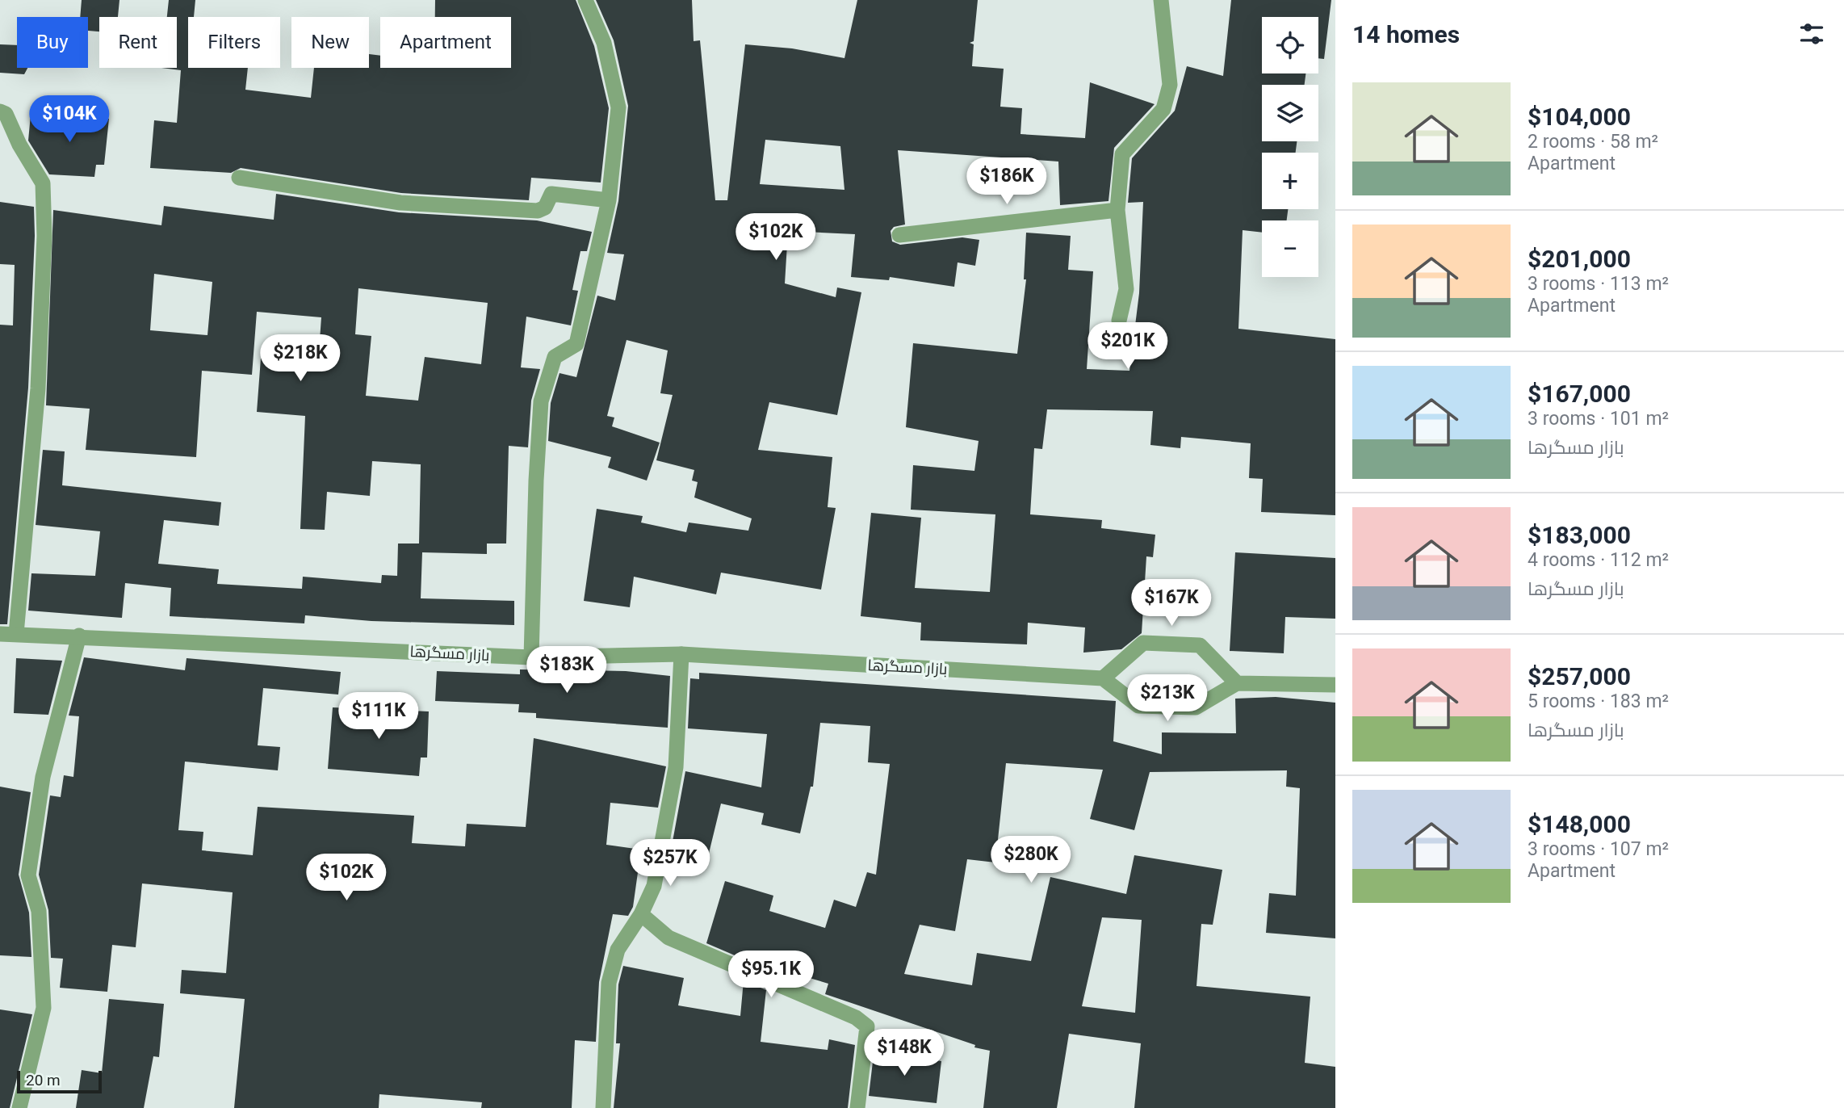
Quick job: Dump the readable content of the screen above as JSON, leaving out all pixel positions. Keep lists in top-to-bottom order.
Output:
{
  "streets": {
    "street": ["بازار مسگرها"]
  },
  "scale_bar": "20 m",
  "page": {
    "heading": "14 homes",
    "map_buttons": ["+", "−"],
    "chip": [
      "Buy",
      "Rent",
      "Filters",
      "New",
      "Apartment"
    ],
    "list": [
      {
        "name": "$104,000",
        "note": "2 rooms · 58 m² · Apartment"
      },
      {
        "name": "$201,000",
        "note": "3 rooms · 113 m² · Apartment"
      },
      {
        "name": "$167,000",
        "note": "3 rooms · 101 m² · بازار مسگرها"
      },
      {
        "name": "$183,000",
        "note": "4 rooms · 112 m² · بازار مسگرها"
      },
      {
        "name": "$257,000",
        "note": "5 rooms · 183 m² · بازار مسگرها"
      },
      {
        "name": "$148,000",
        "note": "3 rooms · 107 m² · Apartment"
      }
    ],
    "price": [
      "$104K",
      "$186K",
      "$102K",
      "$201K",
      "$218K",
      "$167K",
      "$183K",
      "$213K",
      "$111K",
      "$280K",
      "$257K",
      "$102K",
      "$95.1K",
      "$148K"
    ],
    "scale": "20 m"
  }
}
